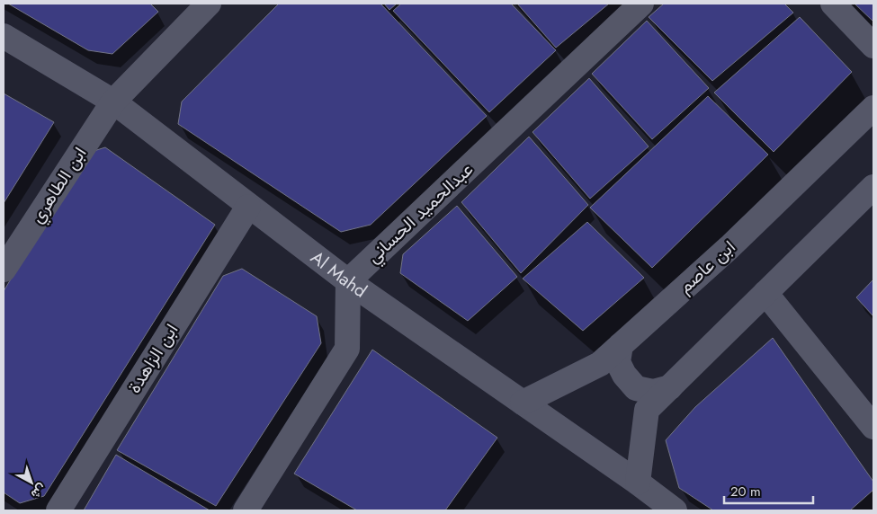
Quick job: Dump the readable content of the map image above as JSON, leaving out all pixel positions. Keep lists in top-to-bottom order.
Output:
{
  "streets": {
    "street": [
      "ابن الطاهري",
      "عبدالحميد الحساني",
      "ابن عاصم",
      "Al Mahd",
      "ابن الزاهدة"
    ]
  },
  "crossings": [
    ["ابن الطاهري", "Al Mahd"],
    ["عبدالحميد الحساني", "Al Mahd"],
    ["ابن عاصم", "Al Mahd"],
    ["Al Mahd", "ابن الزاهدة"]
  ],
  "scale_bar": "20 m",
  "north": "bottom right"
}
